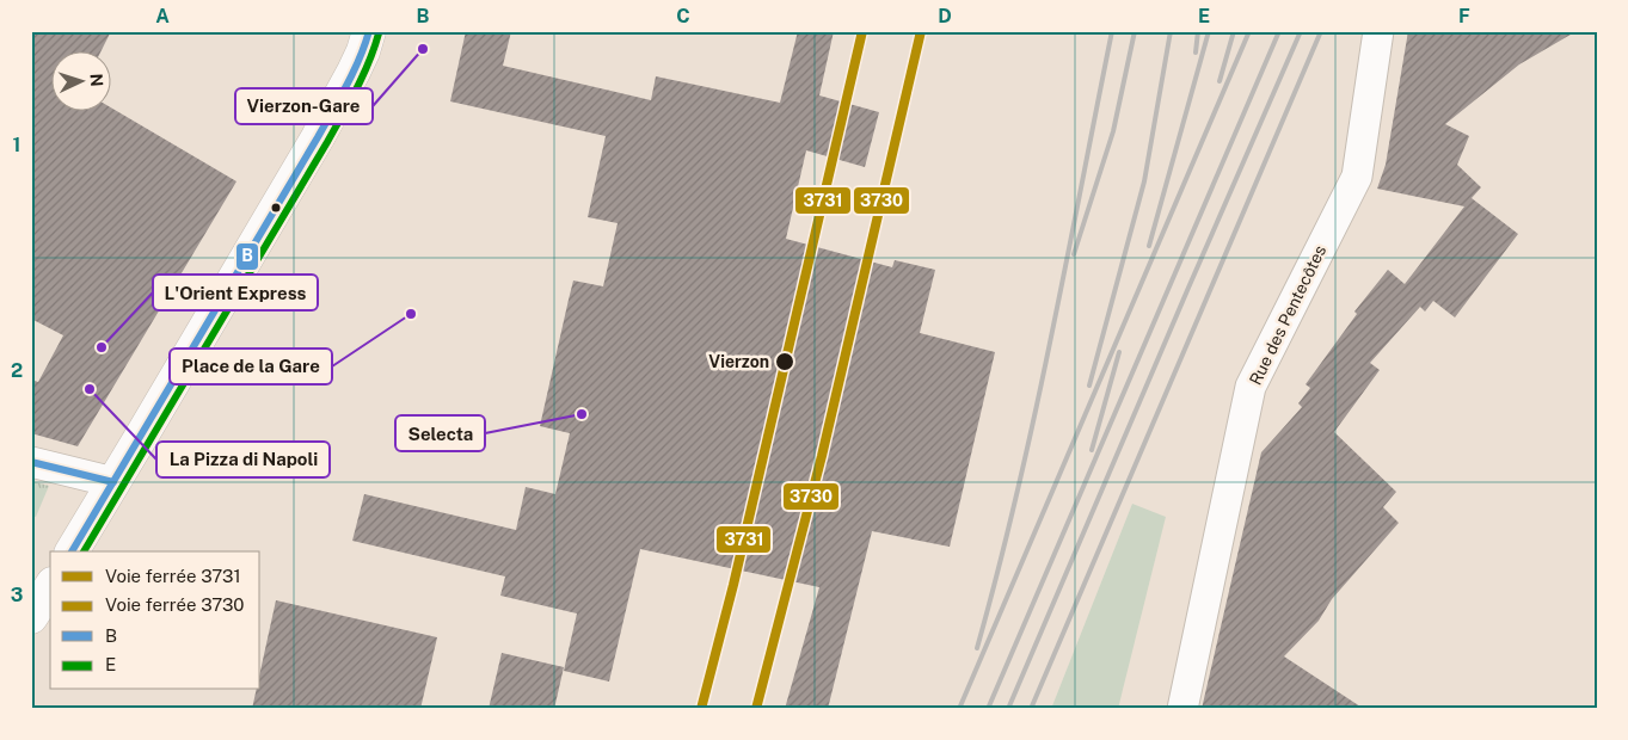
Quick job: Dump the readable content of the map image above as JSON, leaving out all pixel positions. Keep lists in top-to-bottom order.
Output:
{
  "streets": {
    "street": ["Rue des Pentecôtes"]
  },
  "places": [
    "Vierzon-Gare",
    "Place de la Gare",
    "L'Orient Express",
    "Vierzon",
    "La Pizza di Napoli",
    "Selecta"
  ],
  "lines": [
    "rail line 3731",
    "rail line 3730",
    "transit line B",
    "transit line E"
  ],
  "legend": [
    "Voie ferrée 3731",
    "Voie ferrée 3730",
    "B",
    "E"
  ],
  "north": "right",
  "grid": {
    "columns": [
      "A",
      "B",
      "C",
      "D",
      "E",
      "F"
    ],
    "rows": ["1", "2", "3"]
  }
}
